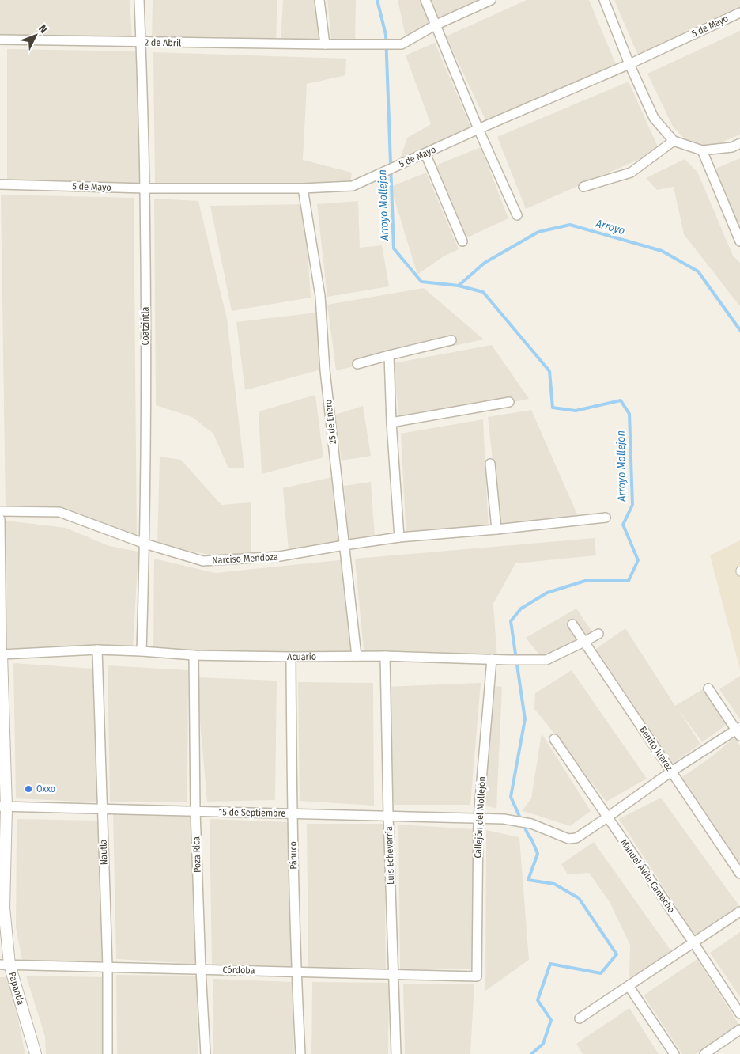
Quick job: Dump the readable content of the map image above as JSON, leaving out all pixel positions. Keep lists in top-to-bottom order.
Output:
{
  "streets": {
    "street": [
      "5 de Mayo",
      "2 de Abril",
      "Coatzintla",
      "25 de Enero",
      "Narciso Mendoza",
      "Acuario",
      "Benito Juárez",
      "15 de Septiembre",
      "Callejón del Mollejón",
      "Nautla",
      "Poza Rica",
      "Pánuco",
      "Luis Echeverría",
      "Manuel Ávila Camacho",
      "Córdoba",
      "Papantla"
    ]
  },
  "crossings": [
    ["5 de Mayo", "Coatzintla"],
    ["5 de Mayo", "25 de Enero"],
    ["2 de Abril", "Coatzintla"],
    ["Coatzintla", "Narciso Mendoza"],
    ["Coatzintla", "Acuario"],
    ["25 de Enero", "Narciso Mendoza"],
    ["25 de Enero", "Acuario"],
    ["Acuario", "Benito Juárez"],
    ["Acuario", "Callejón del Mollejón"],
    ["Acuario", "Nautla"],
    ["Acuario", "Poza Rica"],
    ["Acuario", "Pánuco"],
    ["Acuario", "Luis Echeverría"],
    ["Acuario", "Papantla"],
    ["15 de Septiembre", "Callejón del Mollejón"],
    ["15 de Septiembre", "Nautla"],
    ["15 de Septiembre", "Poza Rica"],
    ["15 de Septiembre", "Pánuco"],
    ["15 de Septiembre", "Luis Echeverría"],
    ["15 de Septiembre", "Manuel Ávila Camacho"],
    ["15 de Septiembre", "Papantla"],
    ["Callejón del Mollejón", "Córdoba"],
    ["Nautla", "Córdoba"],
    ["Poza Rica", "Córdoba"],
    ["Pánuco", "Córdoba"],
    ["Luis Echeverría", "Córdoba"],
    ["Córdoba", "Papantla"]
  ],
  "water": ["Arroyo Mollejon", "Arroyo"],
  "places": ["Oxxo"],
  "north": "top right"
}
